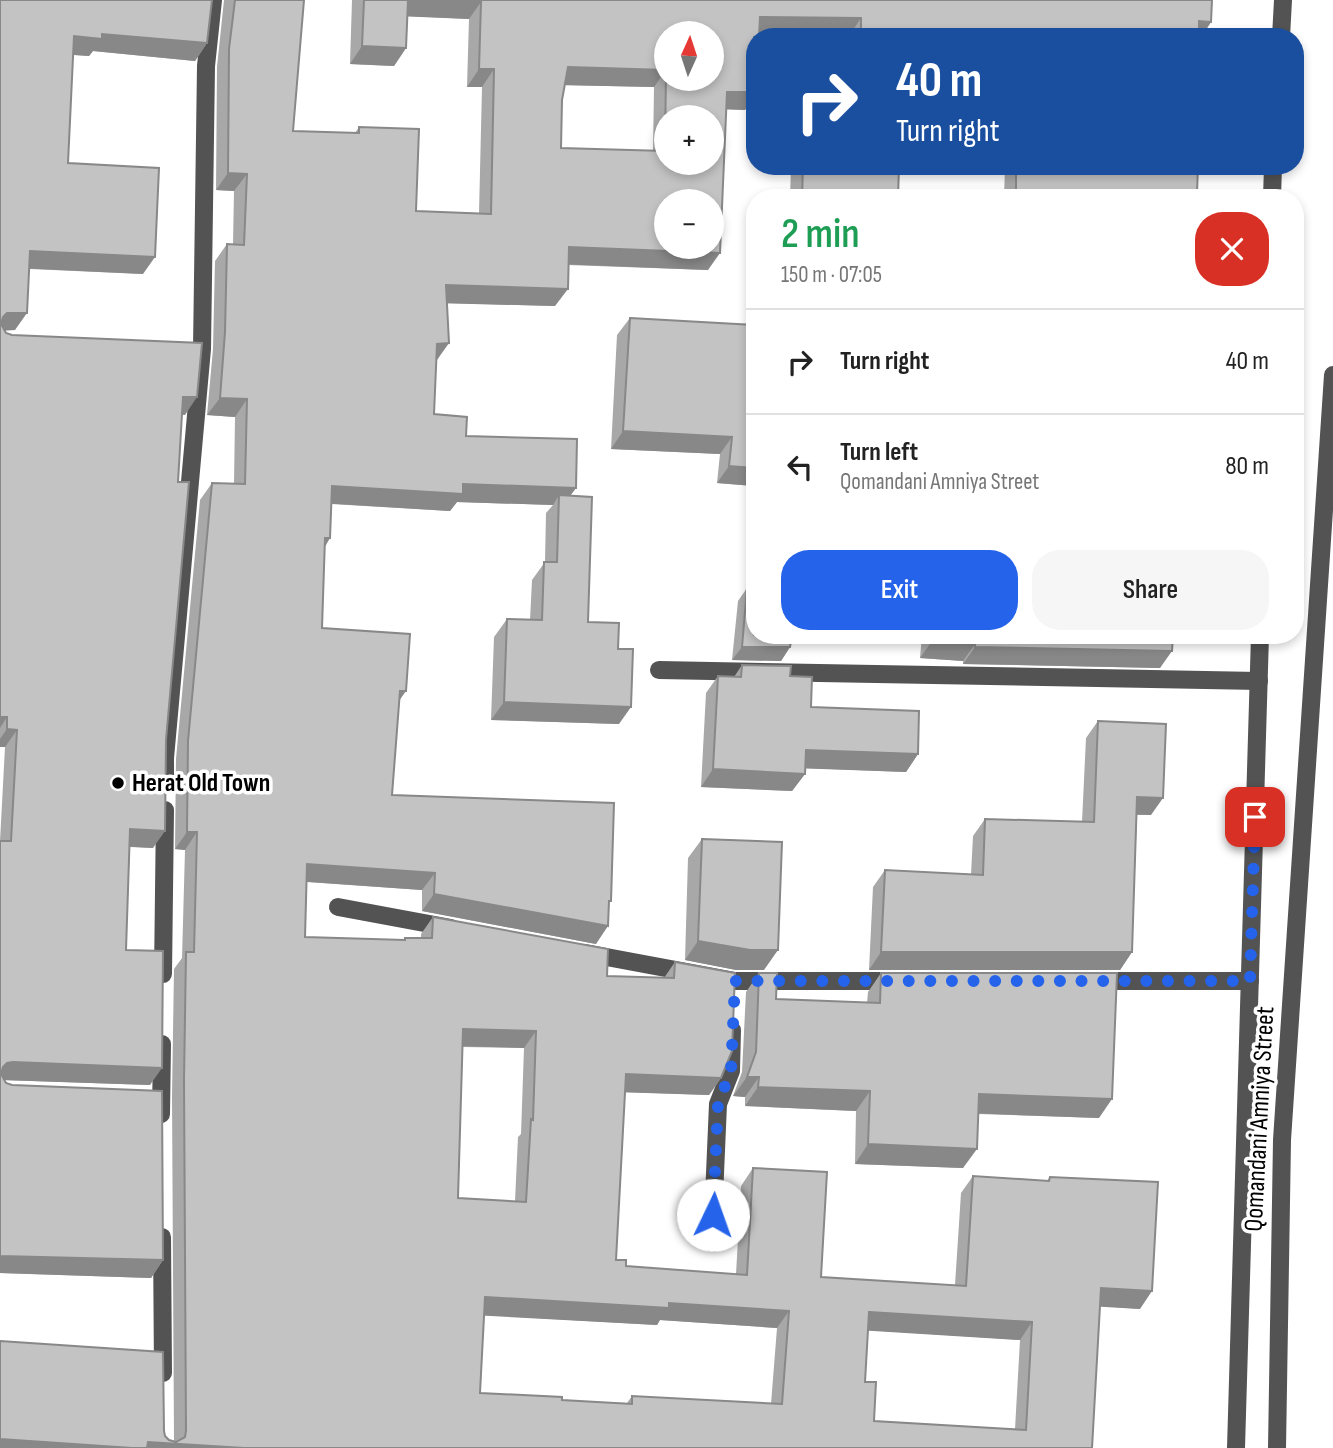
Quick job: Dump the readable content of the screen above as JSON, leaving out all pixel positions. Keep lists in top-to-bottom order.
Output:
{
  "streets": {
    "street": ["Qomandani Amniya Street"]
  },
  "places": ["Herat Old Town"],
  "north": "top",
  "page": {
    "map_buttons": ["+", "−"],
    "turn": ["40 m", "Turn right"],
    "heading": ["2 min", "150 m · 07:05"],
    "list": [
      {
        "name": "Turn right",
        "value": "40 m"
      },
      {
        "name": "Turn left",
        "note": "Qomandani Amniya Street",
        "value": "80 m"
      }
    ],
    "buttons": ["Exit", "Share"]
  }
}
